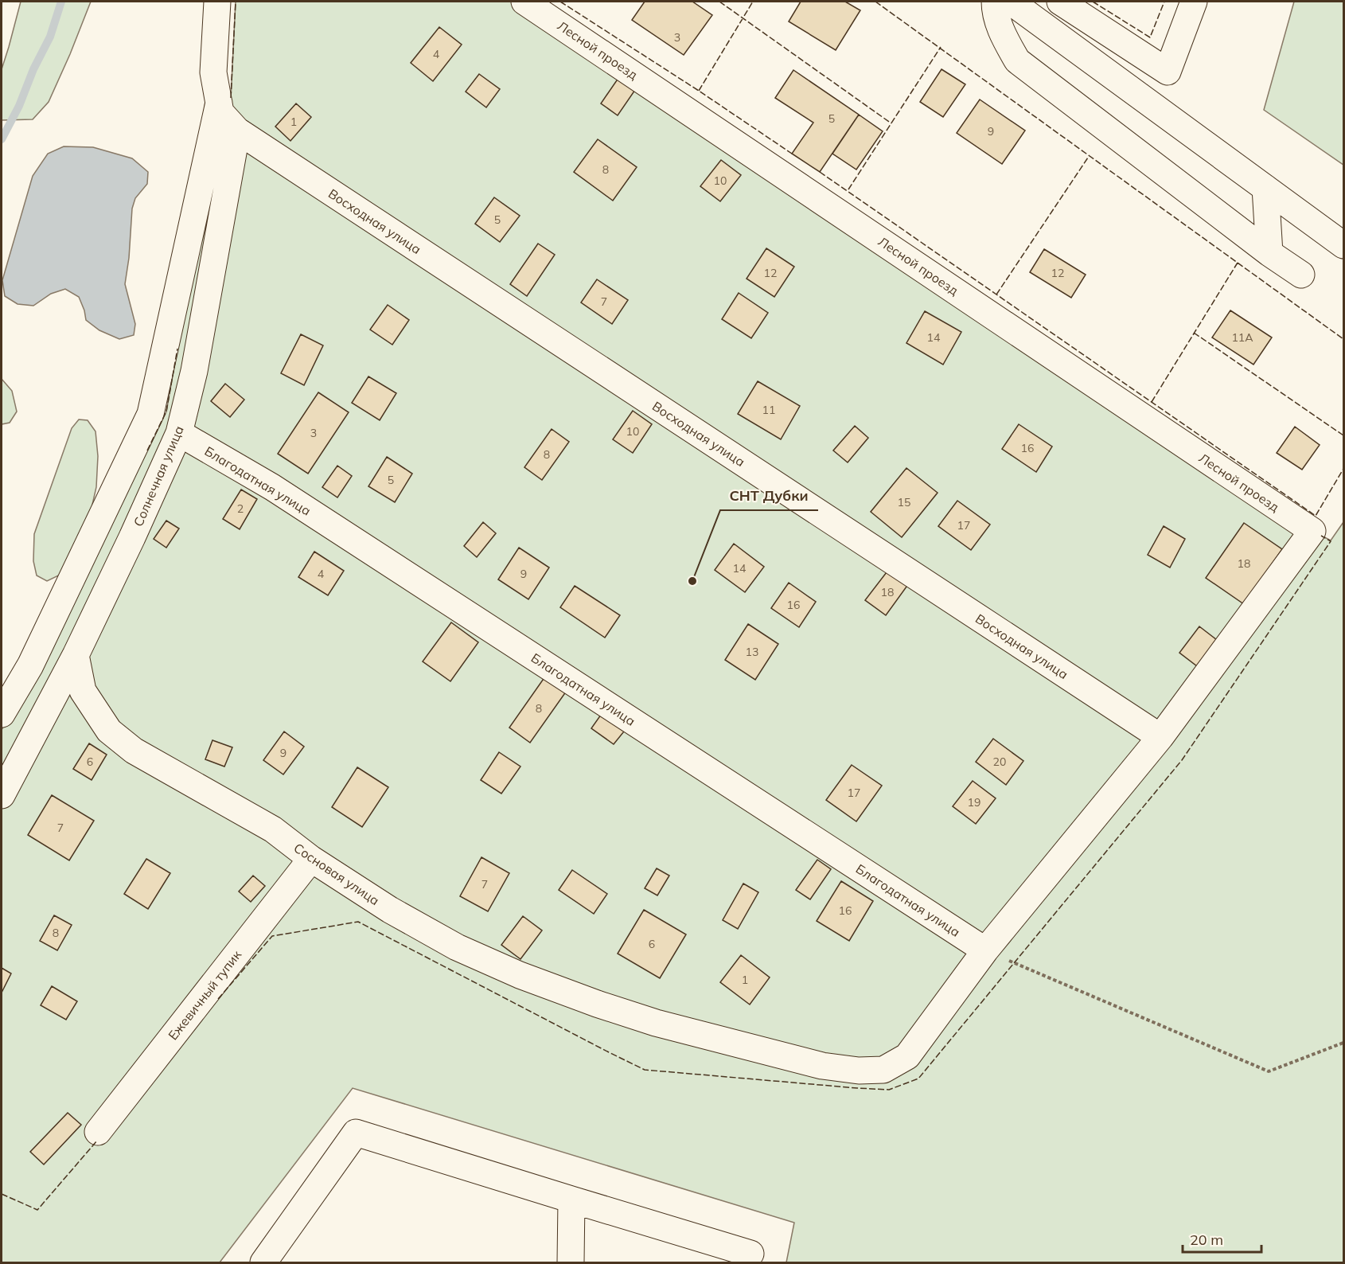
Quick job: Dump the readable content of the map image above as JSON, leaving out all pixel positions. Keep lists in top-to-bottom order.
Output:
{
  "streets": {
    "street": [
      "Лесной проезд",
      "Восходная улица",
      "Солнечная улица",
      "Благодатная улица",
      "Сосновая улица",
      "Ежевичный тупик"
    ]
  },
  "crossings": [
    ["Лесной проезд", "Сосновая улица"],
    ["Восходная улица", "Солнечная улица"],
    ["Восходная улица", "Сосновая улица"],
    ["Солнечная улица", "Благодатная улица"],
    ["Солнечная улица", "Сосновая улица"],
    ["Благодатная улица", "Сосновая улица"],
    ["Сосновая улица", "Ежевичный тупик"]
  ],
  "places": ["СНТ Дубки"],
  "house_numbers": [
    "3",
    "4",
    "5",
    "1",
    "9",
    "8",
    "10",
    "5",
    "12",
    "12",
    "7",
    "14",
    "11А",
    "11",
    "10",
    "3",
    "16",
    "8",
    "5",
    "15",
    "2",
    "17",
    "18",
    "14",
    "4",
    "9",
    "18",
    "16",
    "13",
    "8",
    "9",
    "6",
    "20",
    "17",
    "19",
    "7",
    "7",
    "16",
    "8",
    "6",
    "1"
  ],
  "scale_bar": "20 m"
}
